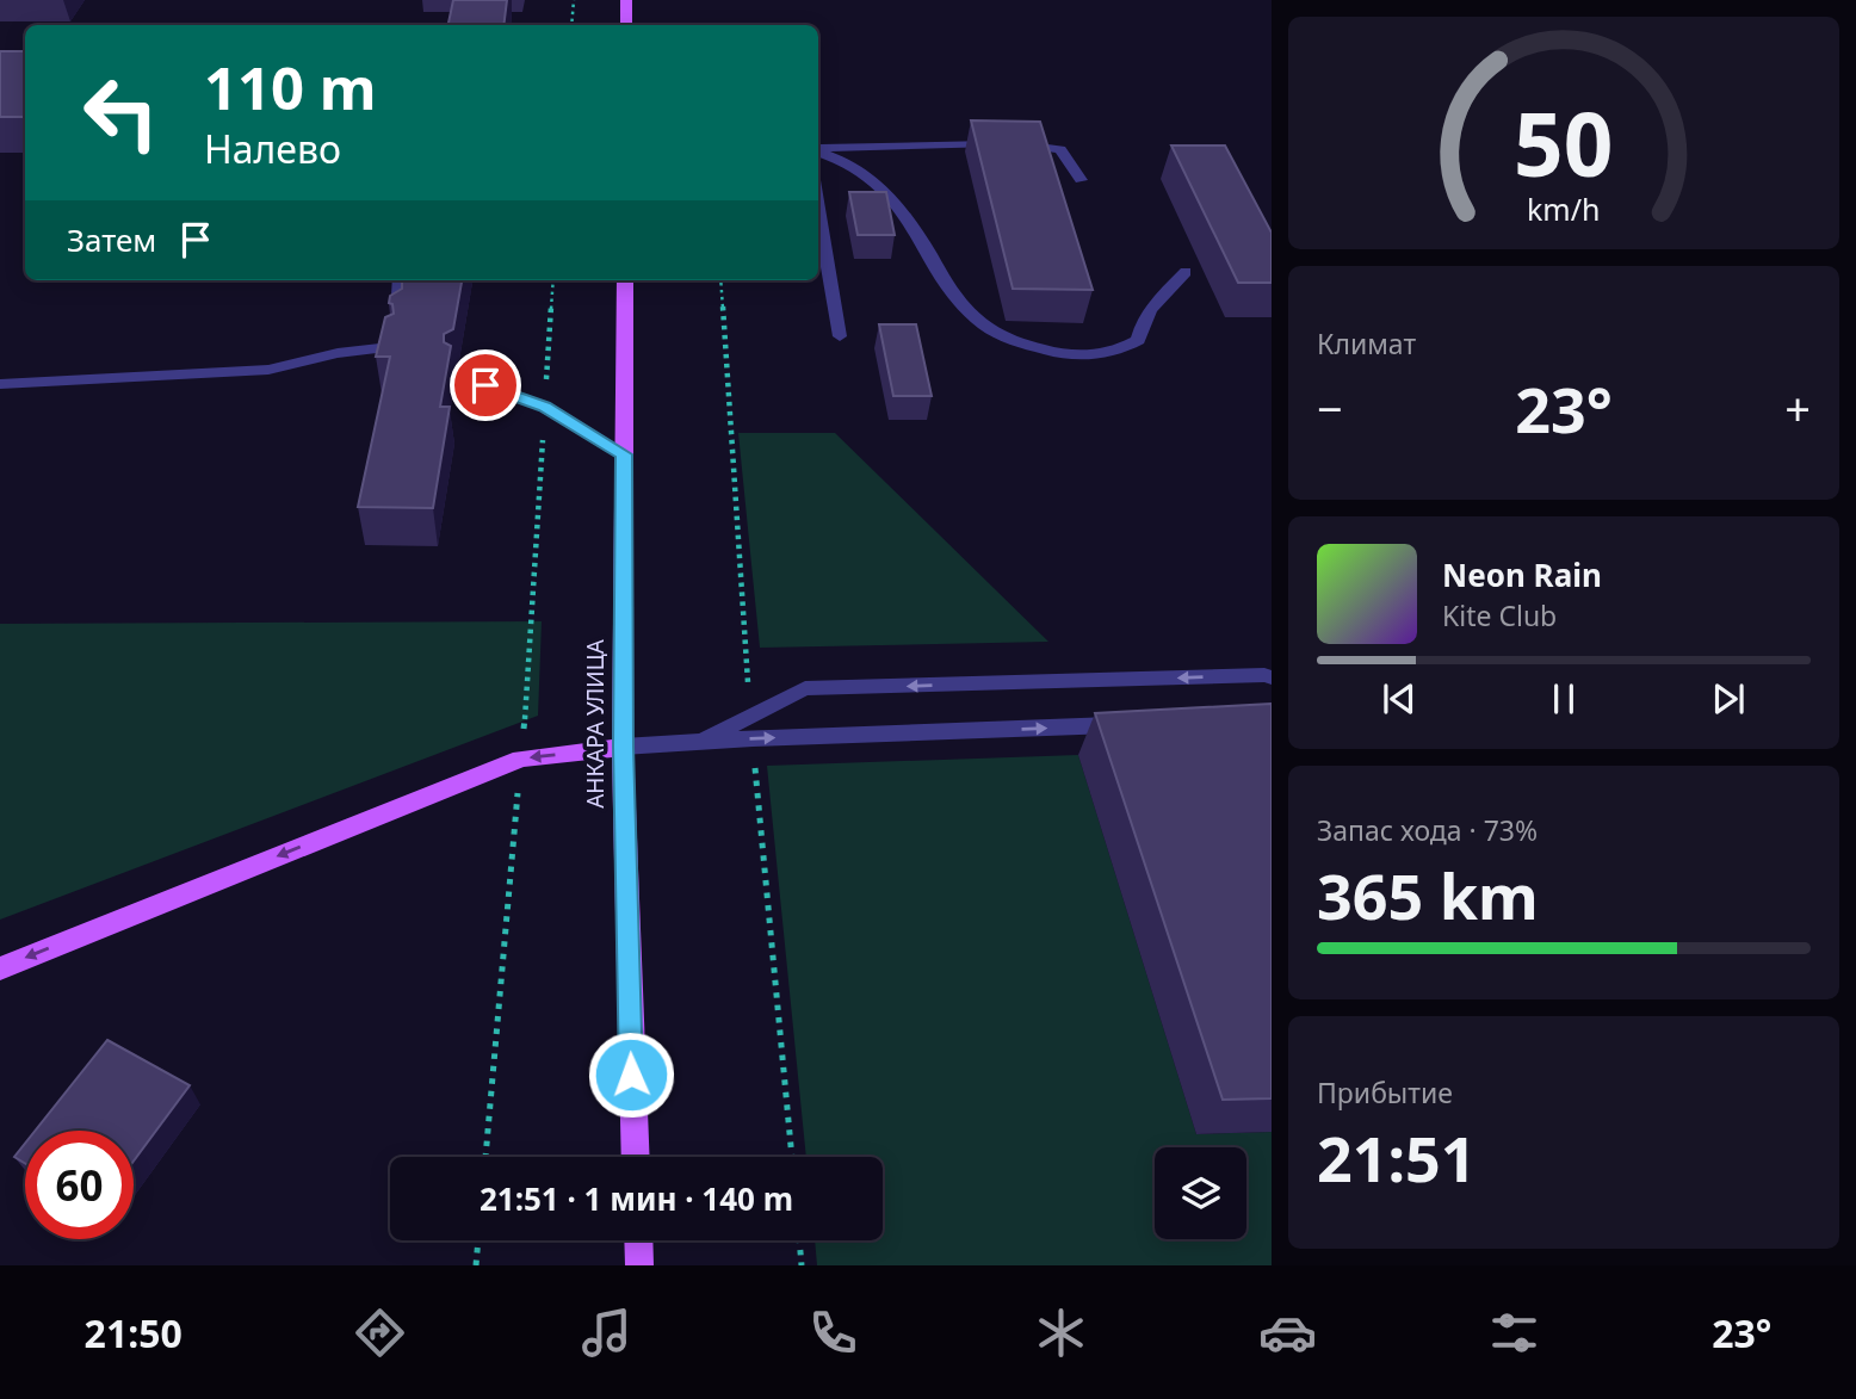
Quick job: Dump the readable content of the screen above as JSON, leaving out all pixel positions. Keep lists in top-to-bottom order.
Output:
{
  "streets": {
    "main road": ["АНКАРА УЛИЦА"]
  },
  "page": {
    "turn": ["110 m", "Налево"],
    "then": "Затем",
    "tile": [
      "Климат",
      ["Запас хода · 73%", "365 km"],
      ["Прибытие", "21:51"]
    ],
    "heat": ["−", "23°", "+"],
    "song": ["Neon Rain", "Kite Club"],
    "limit": "60",
    "trip": "21:51 · 1 мин · 140 m",
    "tabs": ["21:50", "23°"],
    "gauge": ["50", "km/h"]
  }
}
